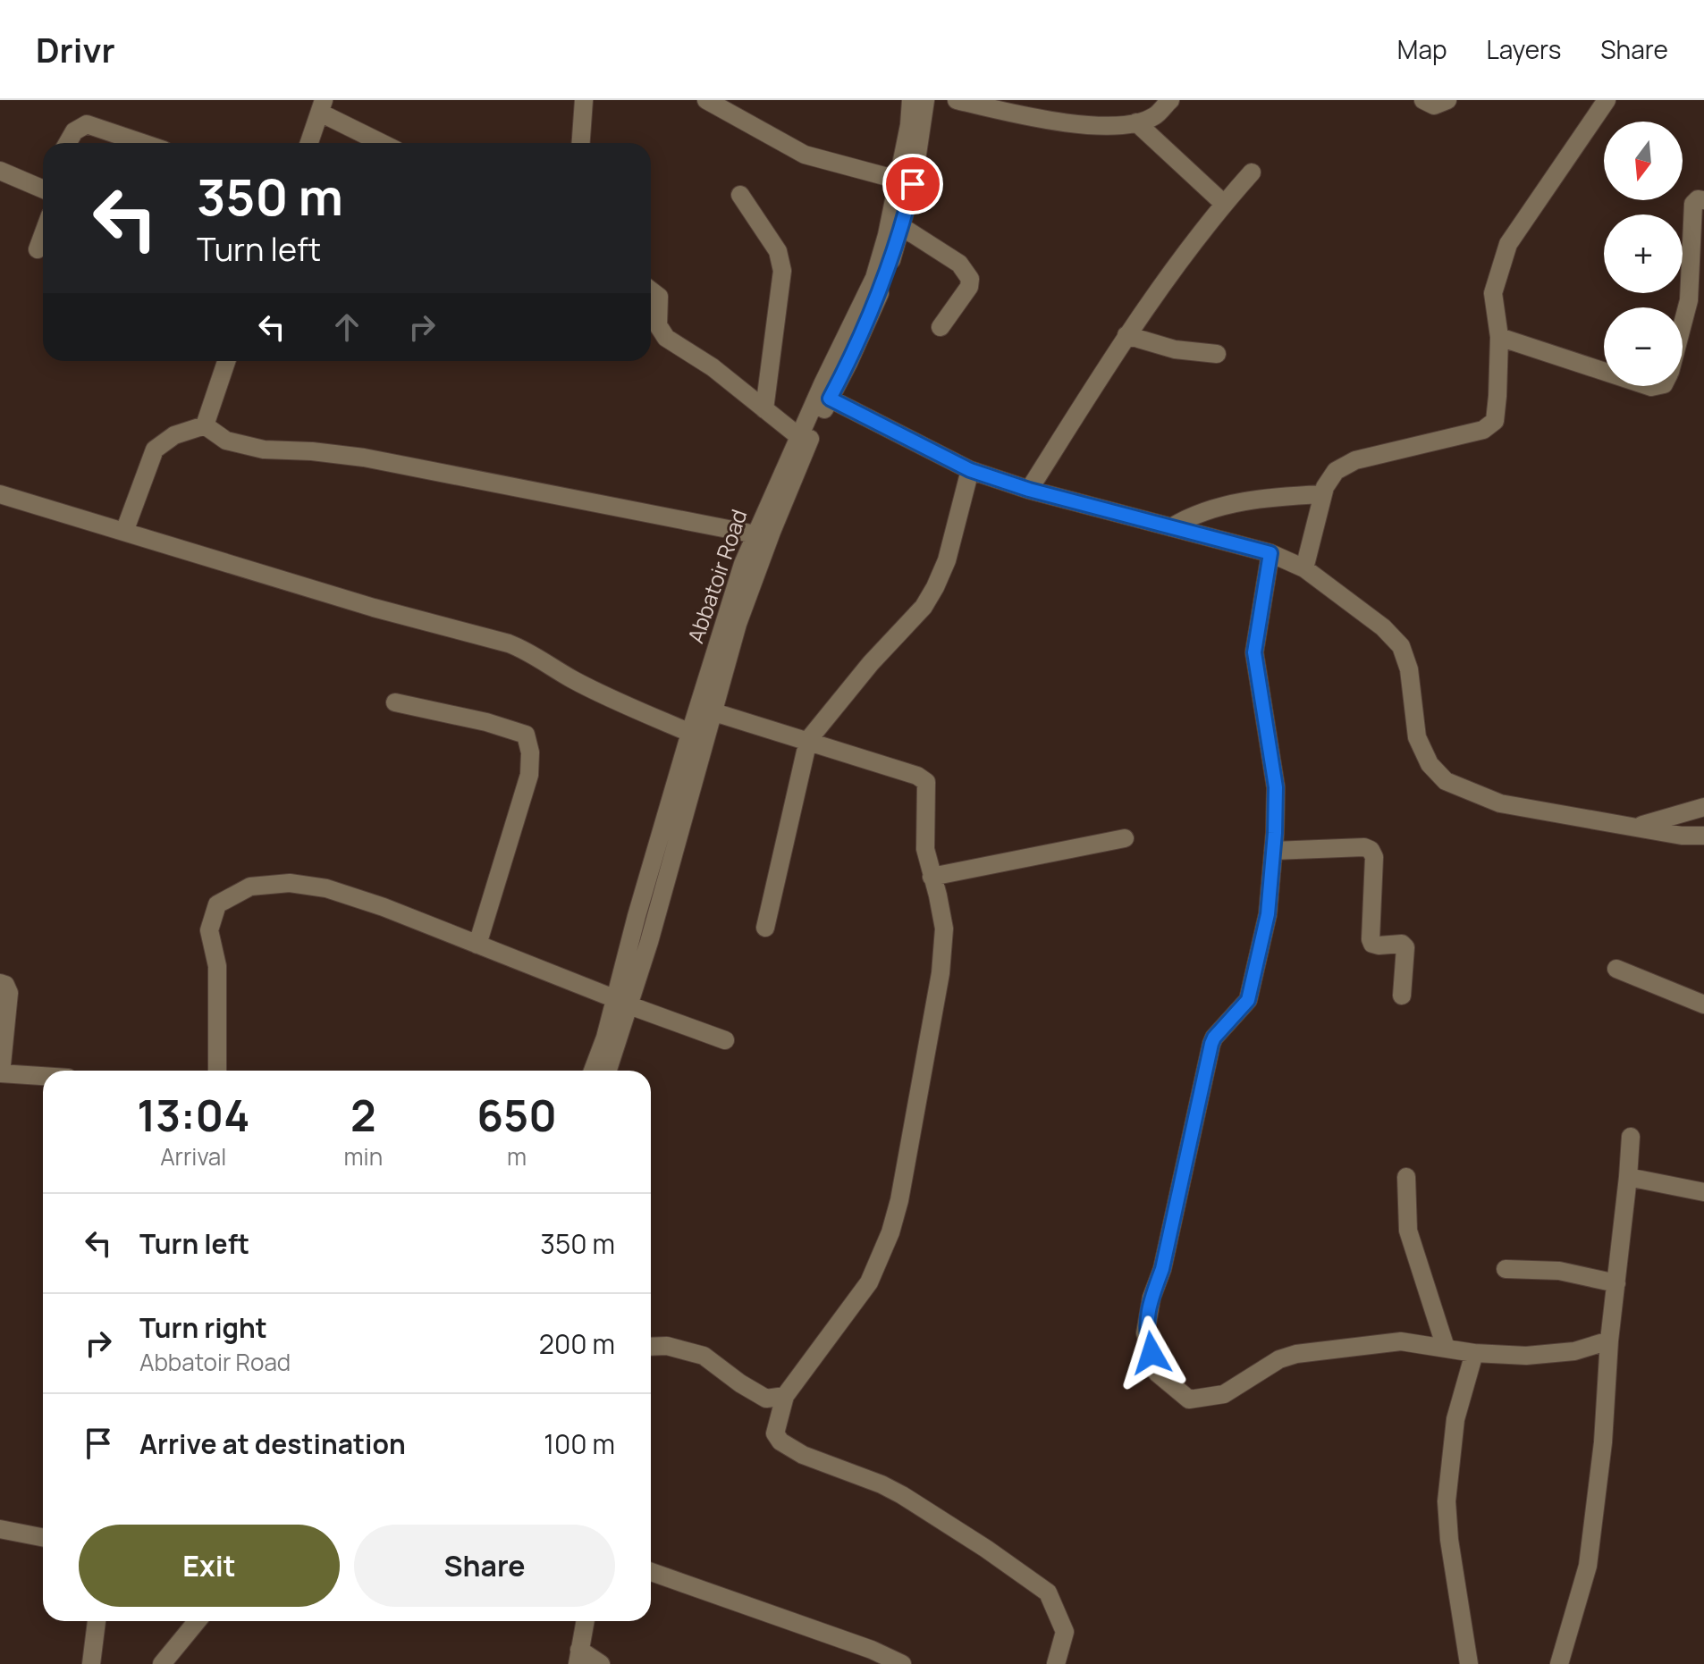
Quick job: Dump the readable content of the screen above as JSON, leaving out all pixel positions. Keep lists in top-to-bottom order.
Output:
{
  "streets": {
    "street": ["Abbatoir Road"]
  },
  "north": "bottom",
  "page": {
    "header": "Drivr",
    "nav": ["Map", "Layers", "Share"],
    "map_buttons": ["+", "−"],
    "turn": ["350 m", "Turn left"],
    "eta": [
      "13:04",
      "Arrival",
      "2",
      "min",
      "650",
      "m"
    ],
    "list": [
      {
        "name": "Turn left",
        "value": "350 m"
      },
      {
        "name": "Turn right",
        "note": "Abbatoir Road",
        "value": "200 m"
      },
      {
        "name": "Arrive at destination",
        "value": "100 m"
      }
    ],
    "buttons": ["Exit", "Share"]
  }
}
